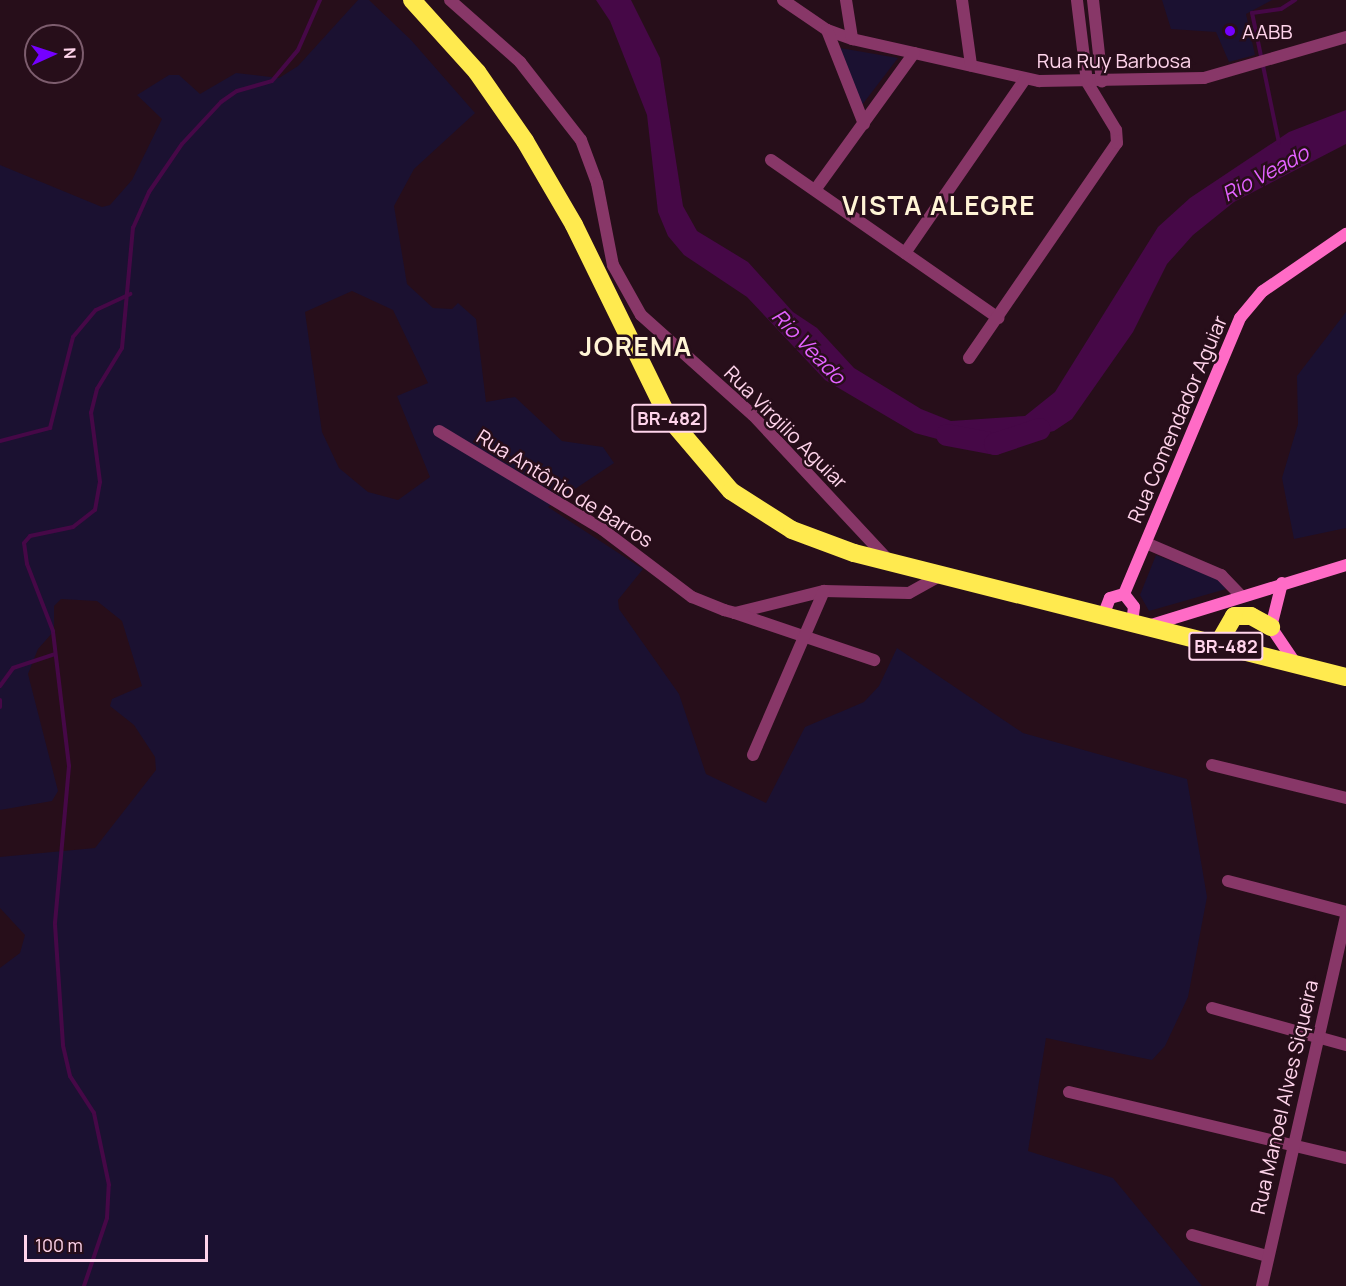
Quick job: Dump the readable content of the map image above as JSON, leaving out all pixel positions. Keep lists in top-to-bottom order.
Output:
{
  "streets": {
    "highway": ["BR-482"],
    "street": [
      "Rua Ruy Barbosa",
      "Rua Comendador Aguiar",
      "Rua Virgilio Aguiar",
      "Rua Antônio de Barros",
      "Rua Manoel Alves Siqueira"
    ]
  },
  "crossings": [
    ["BR-482", "Rua Virgilio Aguiar"]
  ],
  "districts": ["VISTA ALEGRE", "JOREMA"],
  "water": ["Rio Veado"],
  "places": ["AABB"],
  "scale_bar": "100 m",
  "north": "right"
}
